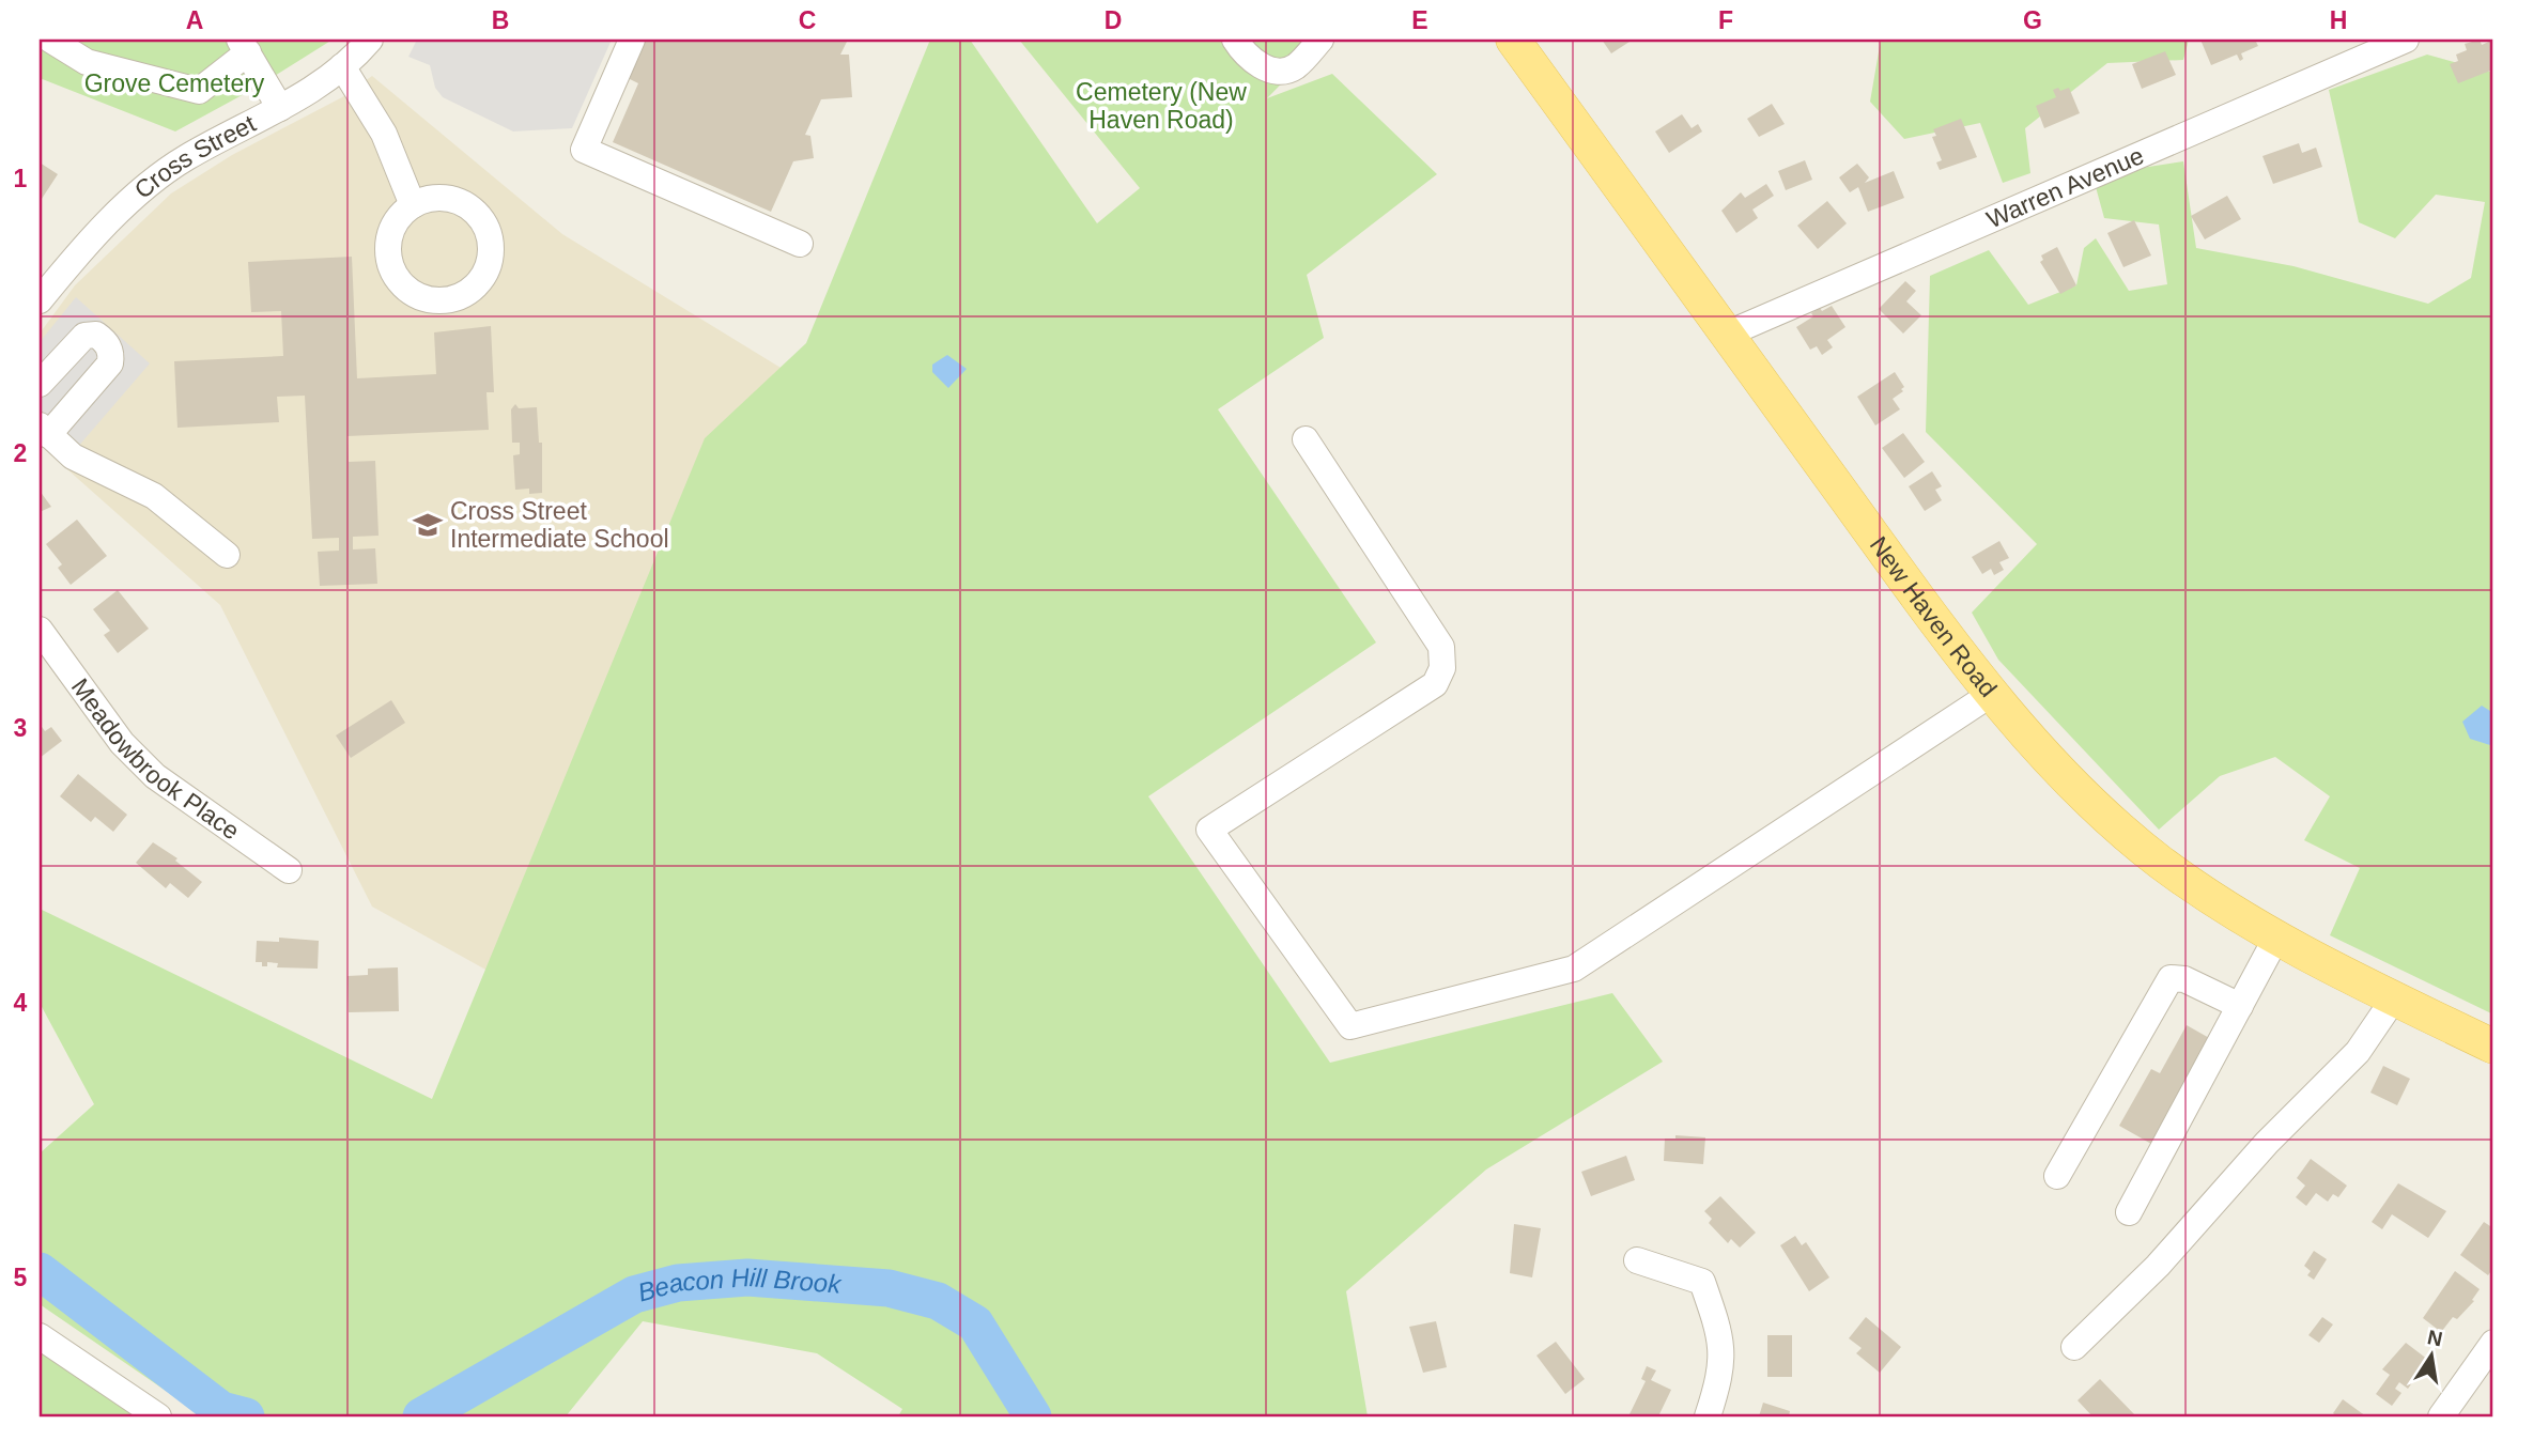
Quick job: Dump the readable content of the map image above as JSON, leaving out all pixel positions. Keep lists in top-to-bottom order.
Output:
{
  "streets": {
    "main road": ["New Haven Road"],
    "street": ["Cross Street", "Warren Avenue", "Meadowbrook Place"]
  },
  "crossings": [
    ["Warren Avenue", "New Haven Road"]
  ],
  "water": ["Beacon Hill Brook"],
  "parks": ["Grove Cemetery", "Cemetery (New Haven Road)"],
  "places": {
    "school or university": ["Cross Street Intermediate School"]
  },
  "north": "top",
  "grid": {
    "columns": [
      "A",
      "B",
      "C",
      "D",
      "E",
      "F",
      "G",
      "H"
    ],
    "rows": [
      "1",
      "2",
      "3",
      "4",
      "5"
    ]
  }
}
